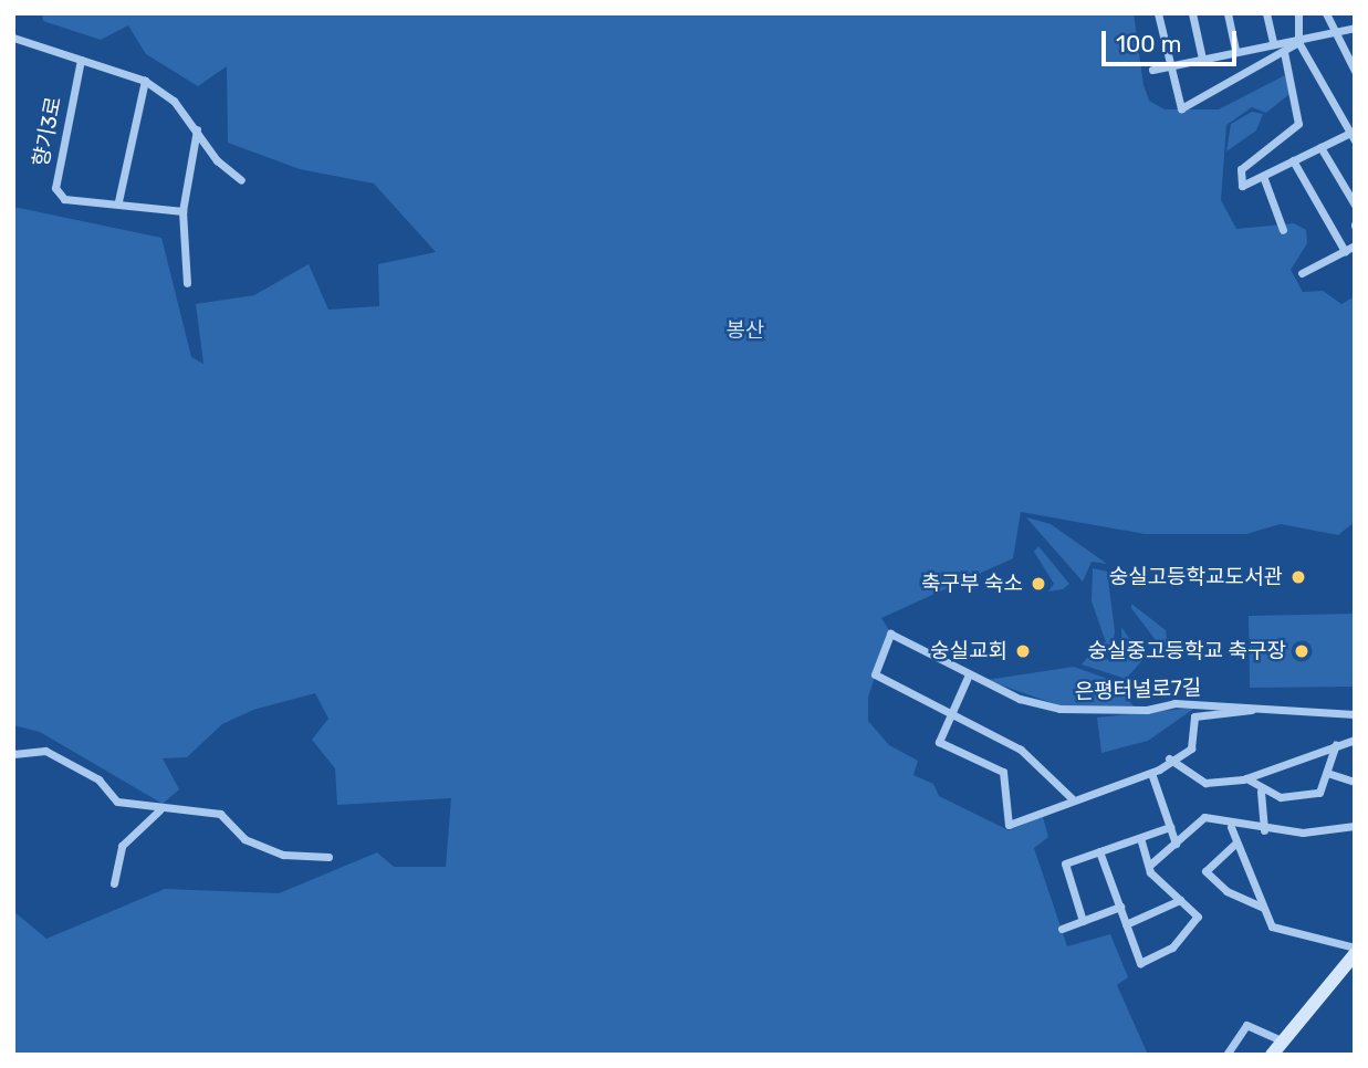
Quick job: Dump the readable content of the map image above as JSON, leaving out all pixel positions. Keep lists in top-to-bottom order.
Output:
{
  "streets": {
    "street": ["향기3로", "은평터널로7길"]
  },
  "parks": ["봉산"],
  "places": [
    "숭실고등학교도서관",
    "축구부 숙소",
    "숭실교회",
    "숭실중고등학교 축구장"
  ],
  "scale_bar": "100 m"
}
